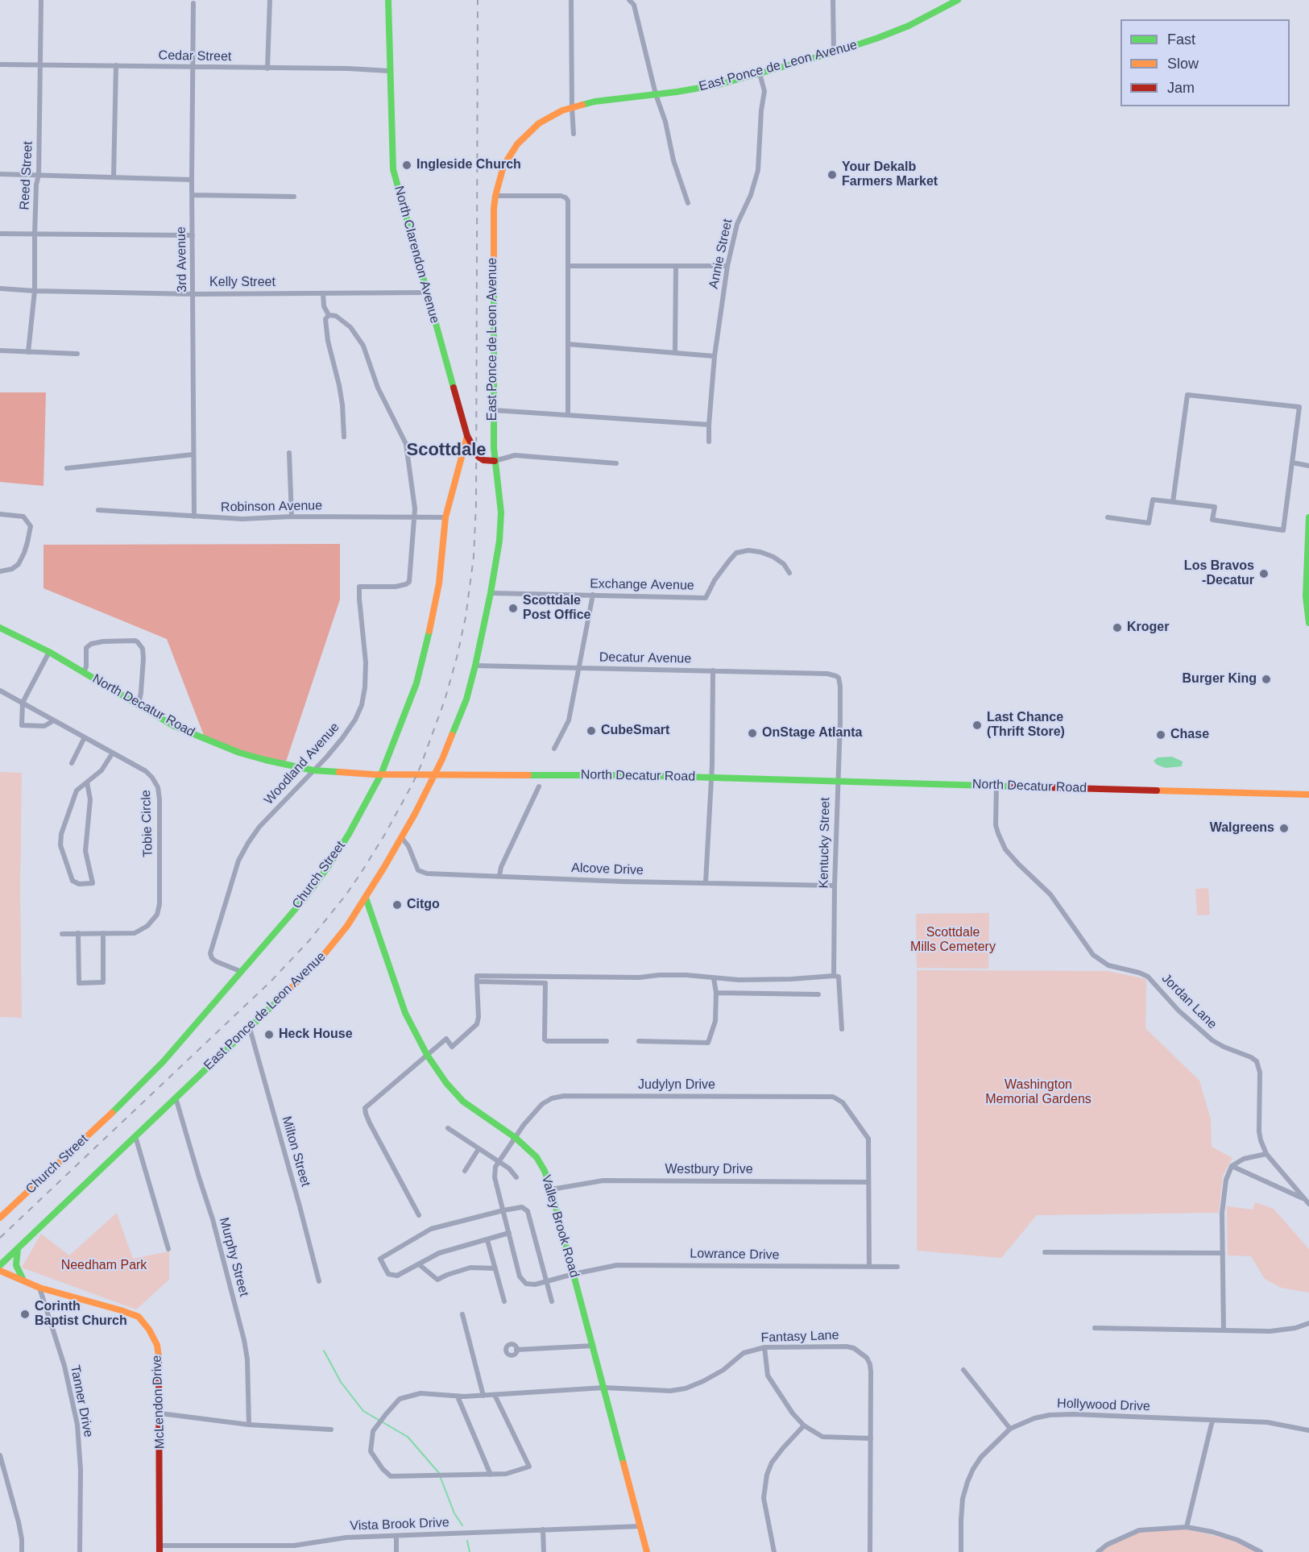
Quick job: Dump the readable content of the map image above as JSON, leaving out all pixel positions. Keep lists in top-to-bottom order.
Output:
{
  "streets": {
    "main road": [
      "East Ponce de Leon Avenue",
      "North Clarendon Avenue",
      "North Decatur Road",
      "Church Street",
      "Valley Brook Road",
      "McLendon Drive"
    ],
    "street": [
      "Cedar Street",
      "Reed Street",
      "Annie Street",
      "3rd Avenue",
      "Kelly Street",
      "Robinson Avenue",
      "Exchange Avenue",
      "Decatur Avenue",
      "Woodland Avenue",
      "Tobie Circle",
      "Kentucky Street",
      "Alcove Drive",
      "Jordan Lane",
      "Judylyn Drive",
      "Milton Street",
      "Westbury Drive",
      "Lowrance Drive",
      "Murphy Street",
      "Fantasy Lane",
      "Tanner Drive",
      "Hollywood Drive",
      "Vista Brook Drive"
    ]
  },
  "crossings": [
    ["Cedar Street", "Reed Street"],
    ["Cedar Street", "North Clarendon Avenue"],
    ["Cedar Street", "3rd Avenue"],
    ["East Ponce de Leon Avenue", "Annie Street"],
    ["East Ponce de Leon Avenue", "North Clarendon Avenue"],
    ["East Ponce de Leon Avenue", "Exchange Avenue"],
    ["East Ponce de Leon Avenue", "Decatur Avenue"],
    ["East Ponce de Leon Avenue", "North Decatur Road"],
    ["East Ponce de Leon Avenue", "Alcove Drive"],
    ["East Ponce de Leon Avenue", "Milton Street"],
    ["East Ponce de Leon Avenue", "Valley Brook Road"],
    ["East Ponce de Leon Avenue", "Murphy Street"],
    ["Reed Street", "Kelly Street"],
    ["North Clarendon Avenue", "Kelly Street"],
    ["North Clarendon Avenue", "Church Street"],
    ["3rd Avenue", "Kelly Street"],
    ["3rd Avenue", "Robinson Avenue"],
    ["Robinson Avenue", "Woodland Avenue"],
    ["Robinson Avenue", "Church Street"],
    ["Decatur Avenue", "Kentucky Street"],
    ["North Decatur Road", "Woodland Avenue"],
    ["North Decatur Road", "Kentucky Street"],
    ["North Decatur Road", "Church Street"],
    ["North Decatur Road", "Jordan Lane"],
    ["Woodland Avenue", "Church Street"],
    ["Kentucky Street", "Alcove Drive"],
    ["Judylyn Drive", "Westbury Drive"],
    ["Judylyn Drive", "Valley Brook Road"],
    ["Judylyn Drive", "Lowrance Drive"],
    ["Westbury Drive", "Valley Brook Road"],
    ["Valley Brook Road", "Lowrance Drive"],
    ["Valley Brook Road", "Fantasy Lane"],
    ["Valley Brook Road", "Vista Brook Drive"],
    ["Tanner Drive", "McLendon Drive"],
    ["McLendon Drive", "Vista Brook Drive"]
  ],
  "districts": ["Scottdale"],
  "parks": ["Scottdale Mills Cemetery", "Washington Memorial Gardens", "Needham Park"],
  "places": [
    "Ingleside Church",
    "Your Dekalb Farmers Market",
    "Los Bravos -Decatur",
    "Scottdale Post Office",
    "Kroger",
    "Burger King",
    "Last Chance (Thrift Store)",
    "CubeSmart",
    "OnStage Atlanta",
    "Chase",
    "Walgreens",
    "Citgo",
    "Heck House",
    "Corinth Baptist Church"
  ],
  "legend": ["Fast", "Slow", "Jam"]
}
